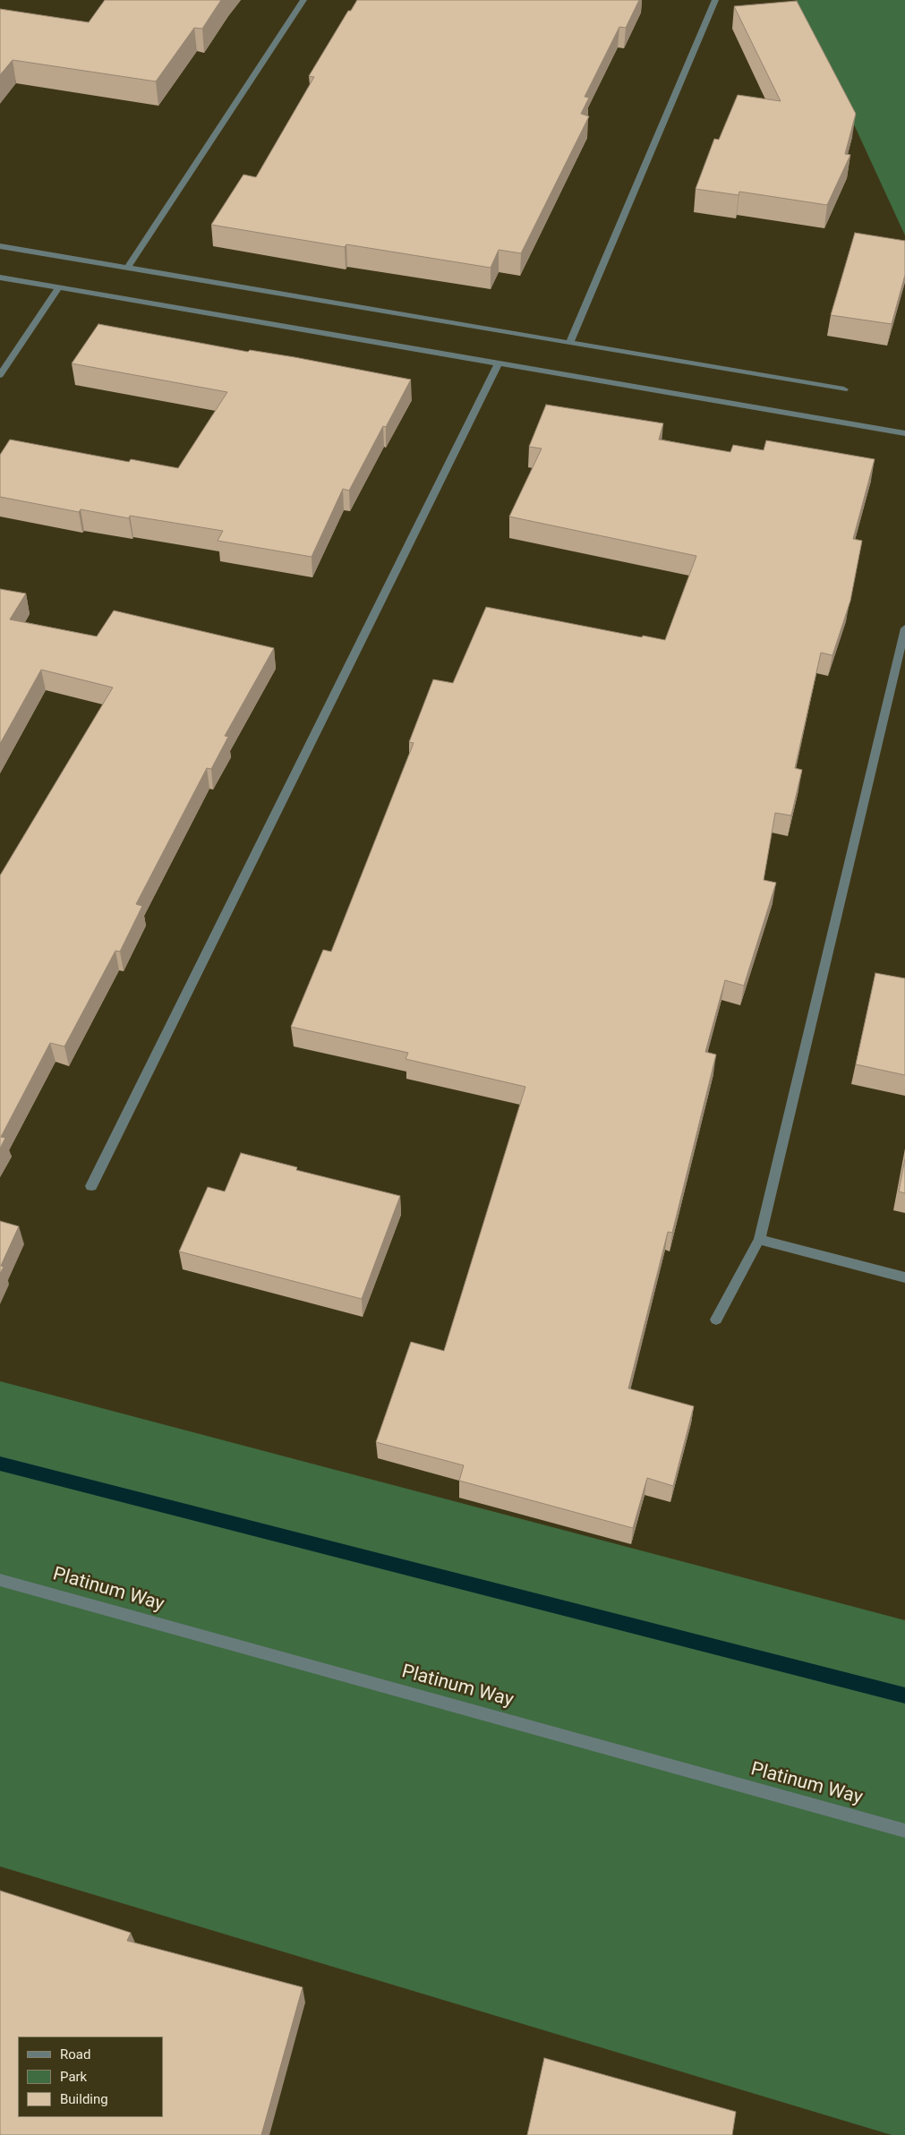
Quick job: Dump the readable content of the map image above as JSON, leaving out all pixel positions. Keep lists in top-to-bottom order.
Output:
{
  "streets": {
    "street": ["Platinum Way"]
  },
  "legend": ["Road", "Park", "Building"]
}
